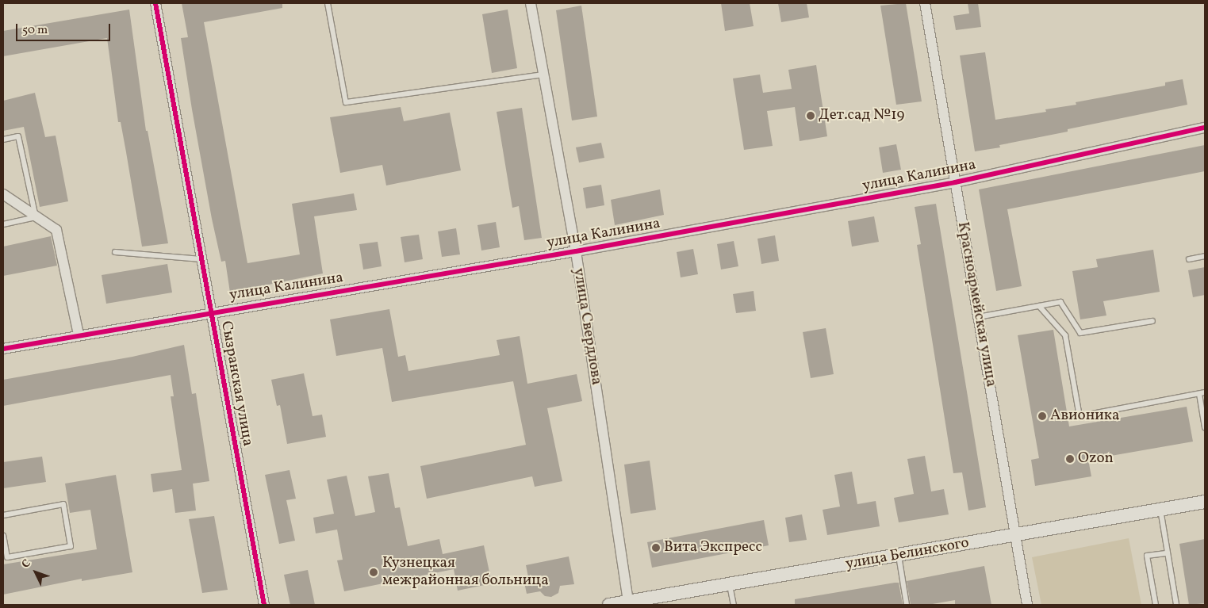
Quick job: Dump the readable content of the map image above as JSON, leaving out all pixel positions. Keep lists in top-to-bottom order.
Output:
{
  "streets": {
    "street": [
      "улица Калинина",
      "Красноармейская улица",
      "улица Свердлова",
      "Сызранская улица",
      "улица Белинского"
    ]
  },
  "crossings": [
    ["улица Калинина", "Красноармейская улица"],
    ["улица Калинина", "улица Свердлова"],
    ["улица Калинина", "Сызранская улица"],
    ["Красноармейская улица", "улица Белинского"],
    ["улица Свердлова", "улица Белинского"]
  ],
  "places": [
    "Дет.сад №19",
    "Авионика",
    "Ozon",
    "Вита Экспресс",
    "Кузнецкая межрайонная больница"
  ],
  "scale_bar": "50 m",
  "north": "top left"
}
